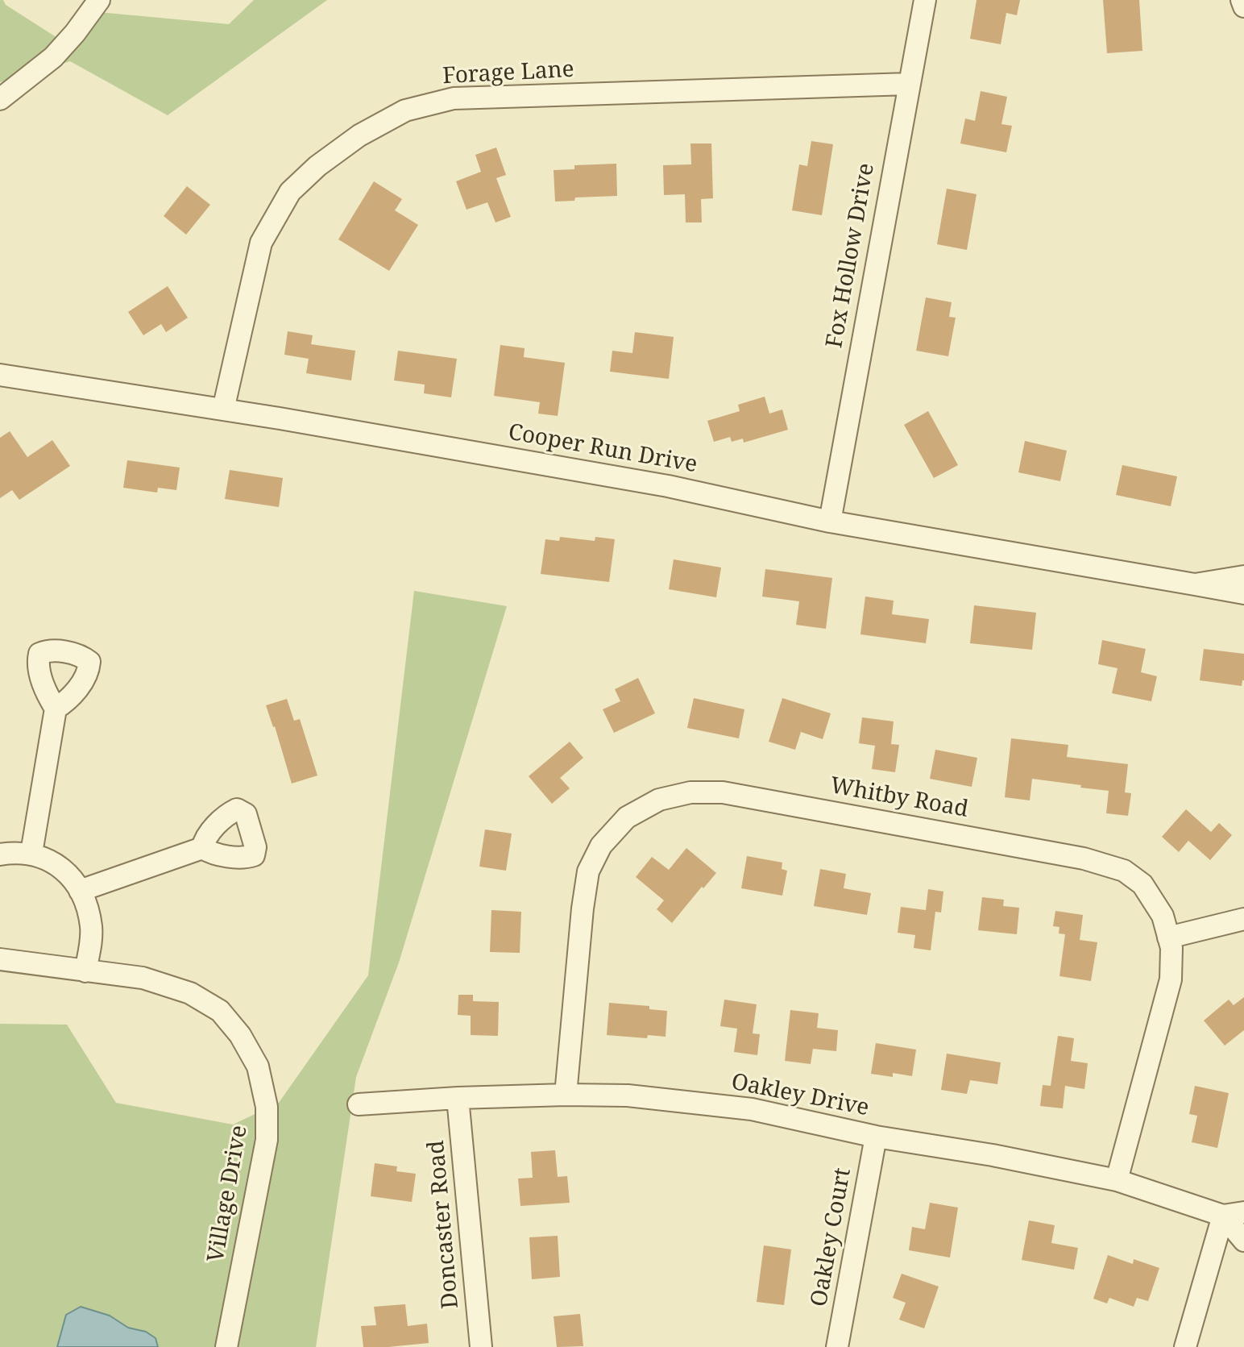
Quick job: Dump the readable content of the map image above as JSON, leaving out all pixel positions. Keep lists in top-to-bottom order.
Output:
{
  "streets": {
    "street": [
      "Forage Lane",
      "Fox Hollow Drive",
      "Cooper Run Drive",
      "Whitby Road",
      "Oakley Drive",
      "Village Drive",
      "Doncaster Road",
      "Oakley Court"
    ]
  },
  "crossings": [
    ["Forage Lane", "Fox Hollow Drive"],
    ["Forage Lane", "Cooper Run Drive"],
    ["Fox Hollow Drive", "Cooper Run Drive"],
    ["Whitby Road", "Oakley Drive"],
    ["Oakley Drive", "Doncaster Road"],
    ["Oakley Drive", "Oakley Court"]
  ]
}
